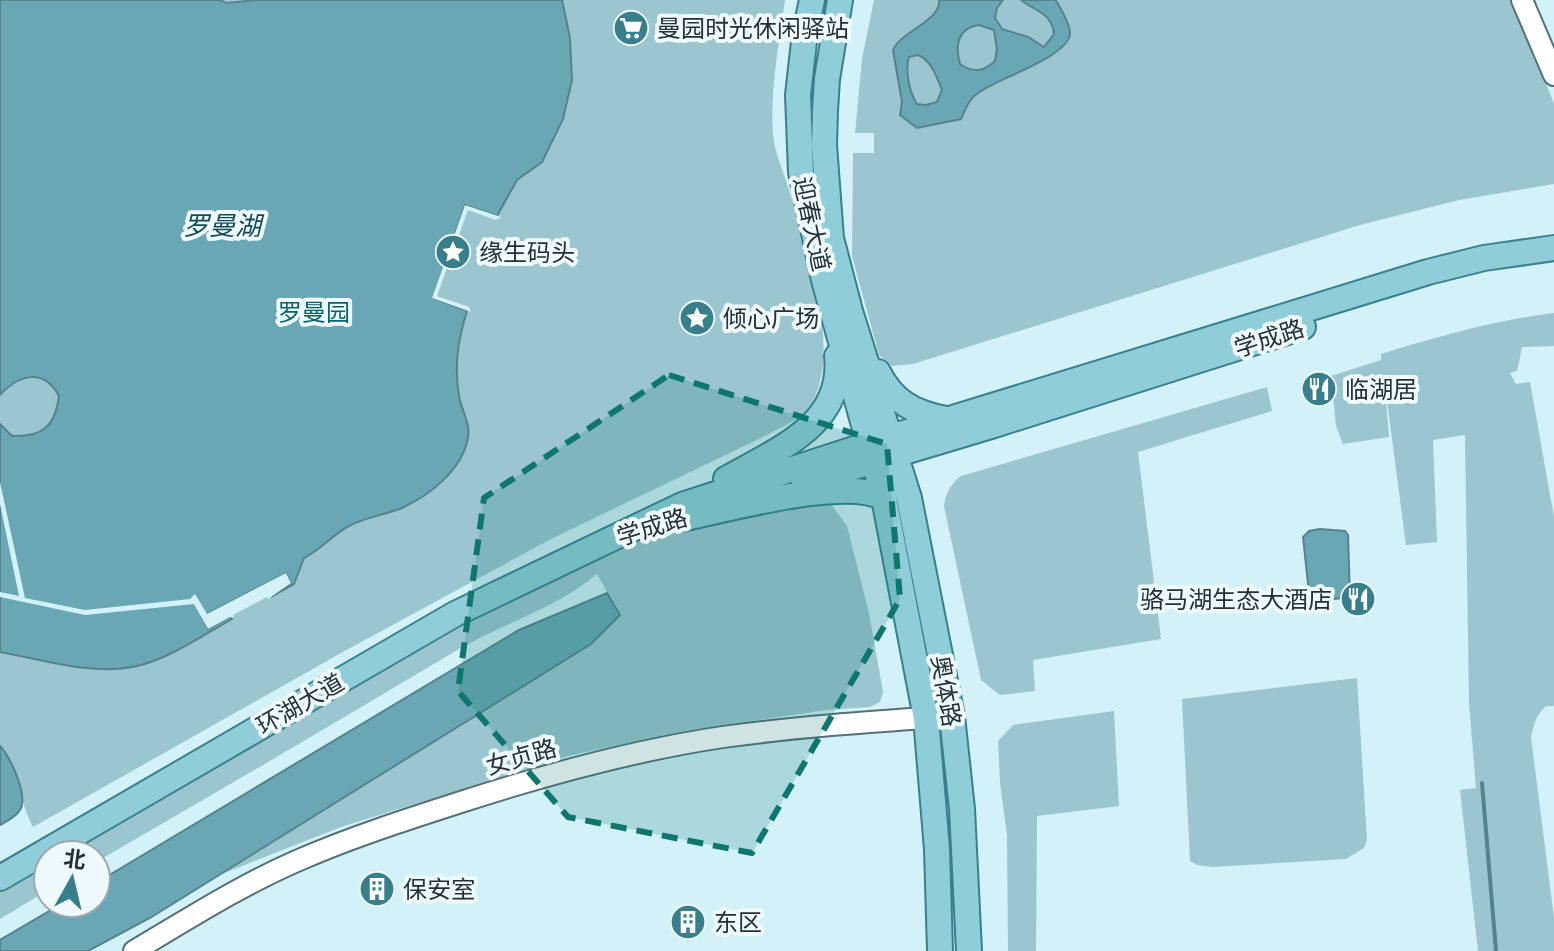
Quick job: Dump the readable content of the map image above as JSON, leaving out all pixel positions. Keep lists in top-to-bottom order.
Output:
{
  "streets": {
    "main road": [
      "迎春大道",
      "学成路",
      "奥体路",
      "环湖大道"
    ],
    "street": ["女贞路"]
  },
  "crossings": [
    ["迎春大道", "学成路"],
    ["迎春大道", "奥体路"],
    ["学成路", "奥体路"],
    ["学成路", "环湖大道"],
    ["奥体路", "女贞路"]
  ],
  "water": ["罗曼湖"],
  "parks": ["罗曼园"],
  "places": {
    "supermarket": ["曼园时光休闲驿站"],
    "place": ["缘生码头", "倾心广场"],
    "restaurant": ["临湖居", "骆马湖生态大酒店"],
    "building": ["保安室", "东区"]
  },
  "north": "top"
}
